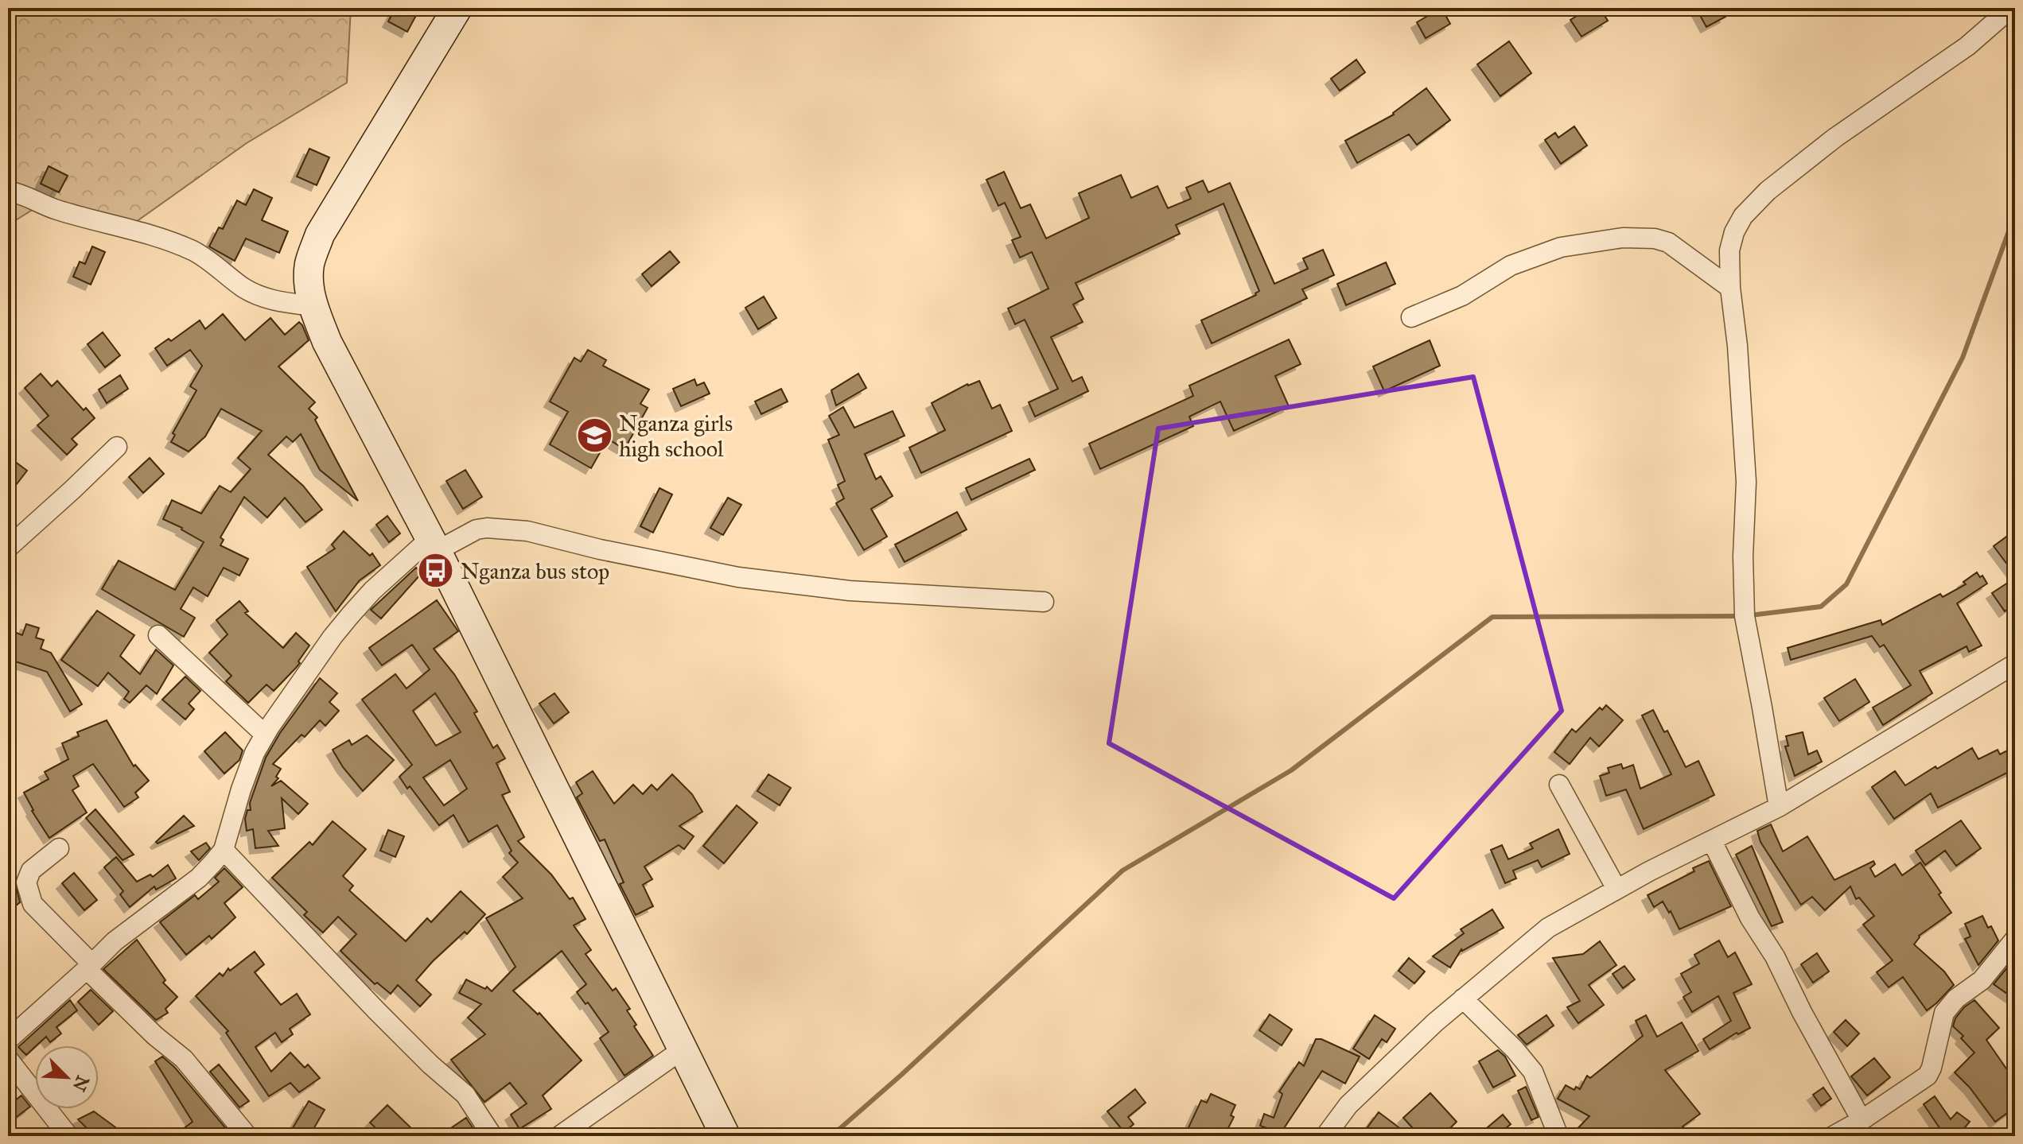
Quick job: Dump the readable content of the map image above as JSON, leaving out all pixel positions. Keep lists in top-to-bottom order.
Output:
{
  "places": {
    "school or university": ["Nganza girls high school"],
    "bus stop": ["Nganza bus stop"]
  },
  "north": "bottom right"
}
